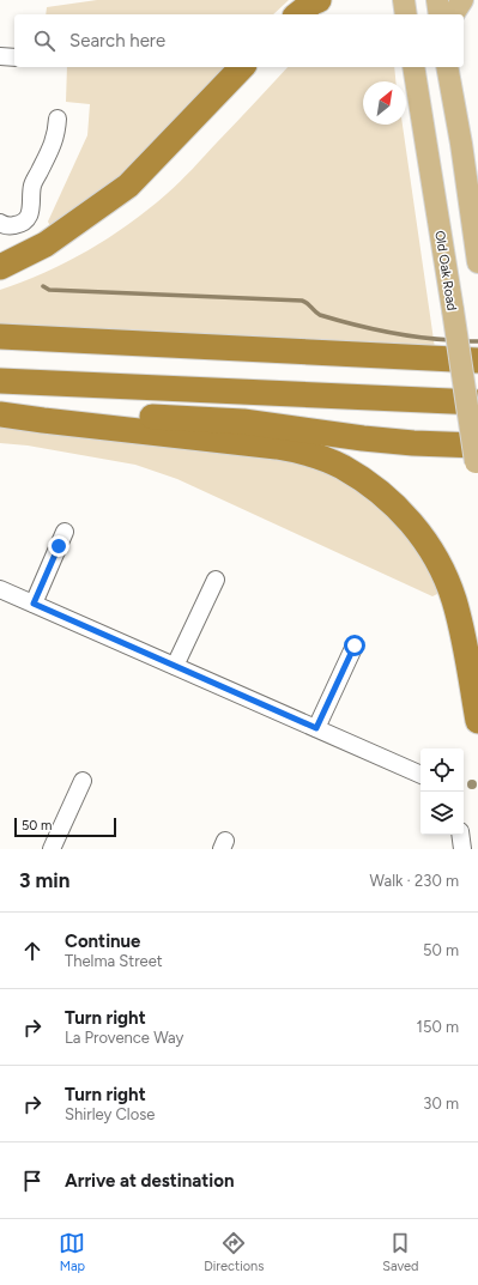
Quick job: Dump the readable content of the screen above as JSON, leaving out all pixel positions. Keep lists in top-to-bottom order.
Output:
{
  "streets": {
    "main road": ["Old Oak Road"]
  },
  "scale_bar": "50 m",
  "north": "top right",
  "page": {
    "search": "Search here",
    "scale": "50 m",
    "heading": ["3 min", "Walk · 230 m"],
    "list": [
      ["Continue", "Thelma Street", "50 m"],
      ["Turn right", "La Provence Way", "150 m"],
      ["Turn right", "Shirley Close", "30 m"],
      "Arrive at destination"
    ],
    "nav": ["Map", "Directions", "Saved"]
  }
}
